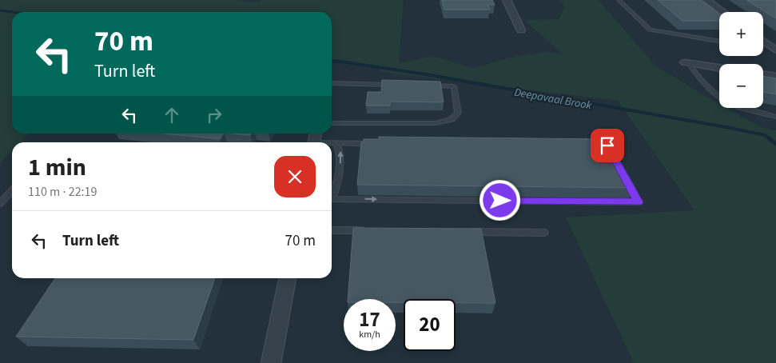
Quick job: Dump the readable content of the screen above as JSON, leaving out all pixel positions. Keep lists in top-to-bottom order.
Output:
{
  "water": ["Deepavaal Brook"],
  "page": {
    "map_buttons": ["+", "−"],
    "turn": ["70 m", "Turn left"],
    "heading": ["1 min", "110 m · 22:19"],
    "list": [
      {
        "name": "Turn left",
        "value": "70 m"
      }
    ],
    "speed": "17 km/h",
    "limit": "20"
  }
}
